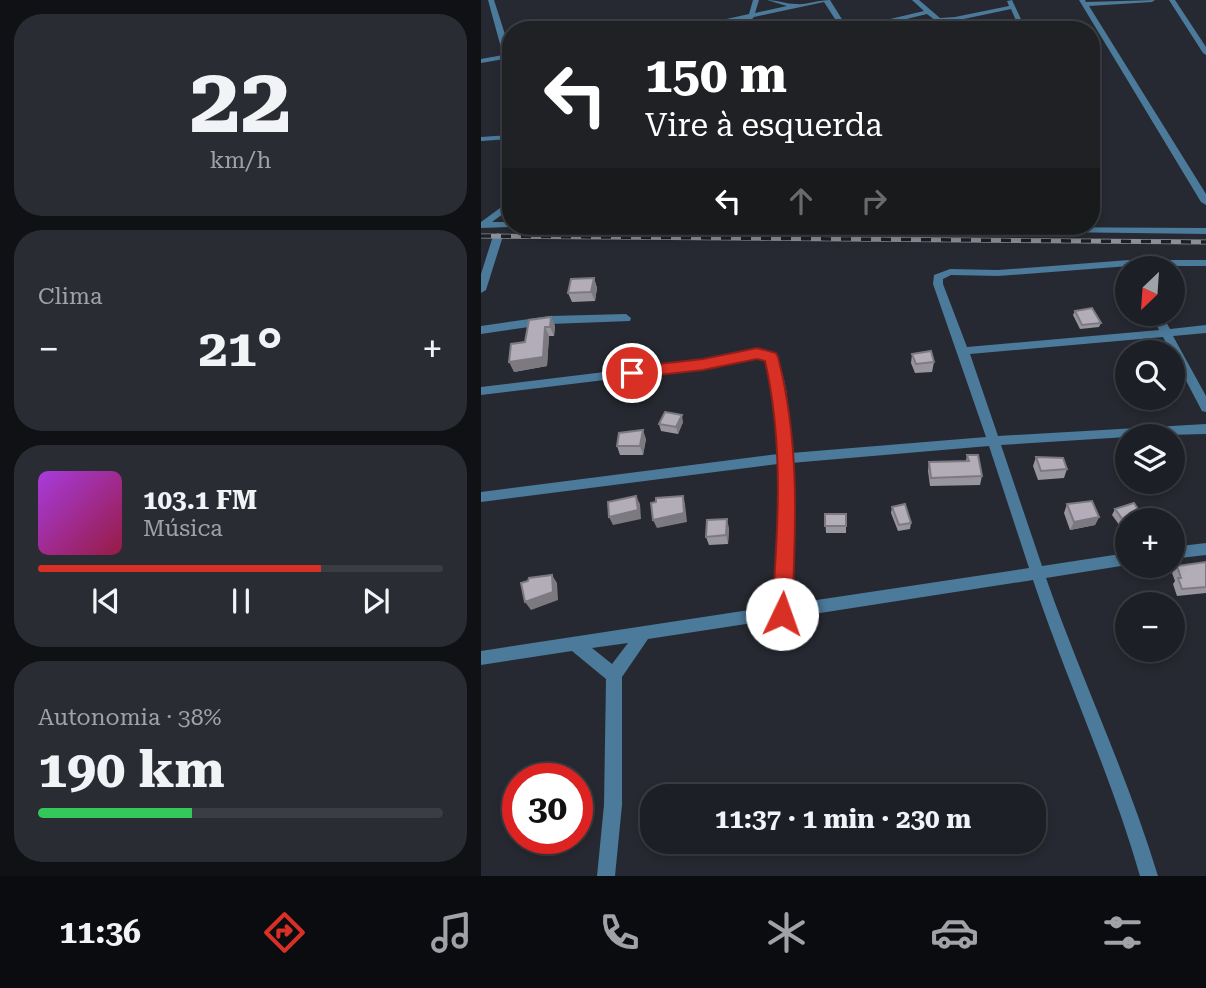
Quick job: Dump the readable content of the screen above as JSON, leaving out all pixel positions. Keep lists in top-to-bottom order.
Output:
{
  "north": "bottom left",
  "page": {
    "tile": [
      ["22", "km/h"],
      "Clima",
      ["Autonomia · 38%", "190 km"]
    ],
    "turn": ["150 m", "Vire à esquerda"],
    "map_buttons": ["+", "−"],
    "heat": ["−", "21°", "+"],
    "song": ["103.1 FM", "Música"],
    "limit": "30",
    "trip": "11:37 · 1 min · 230 m",
    "tabs": "11:36"
  }
}
